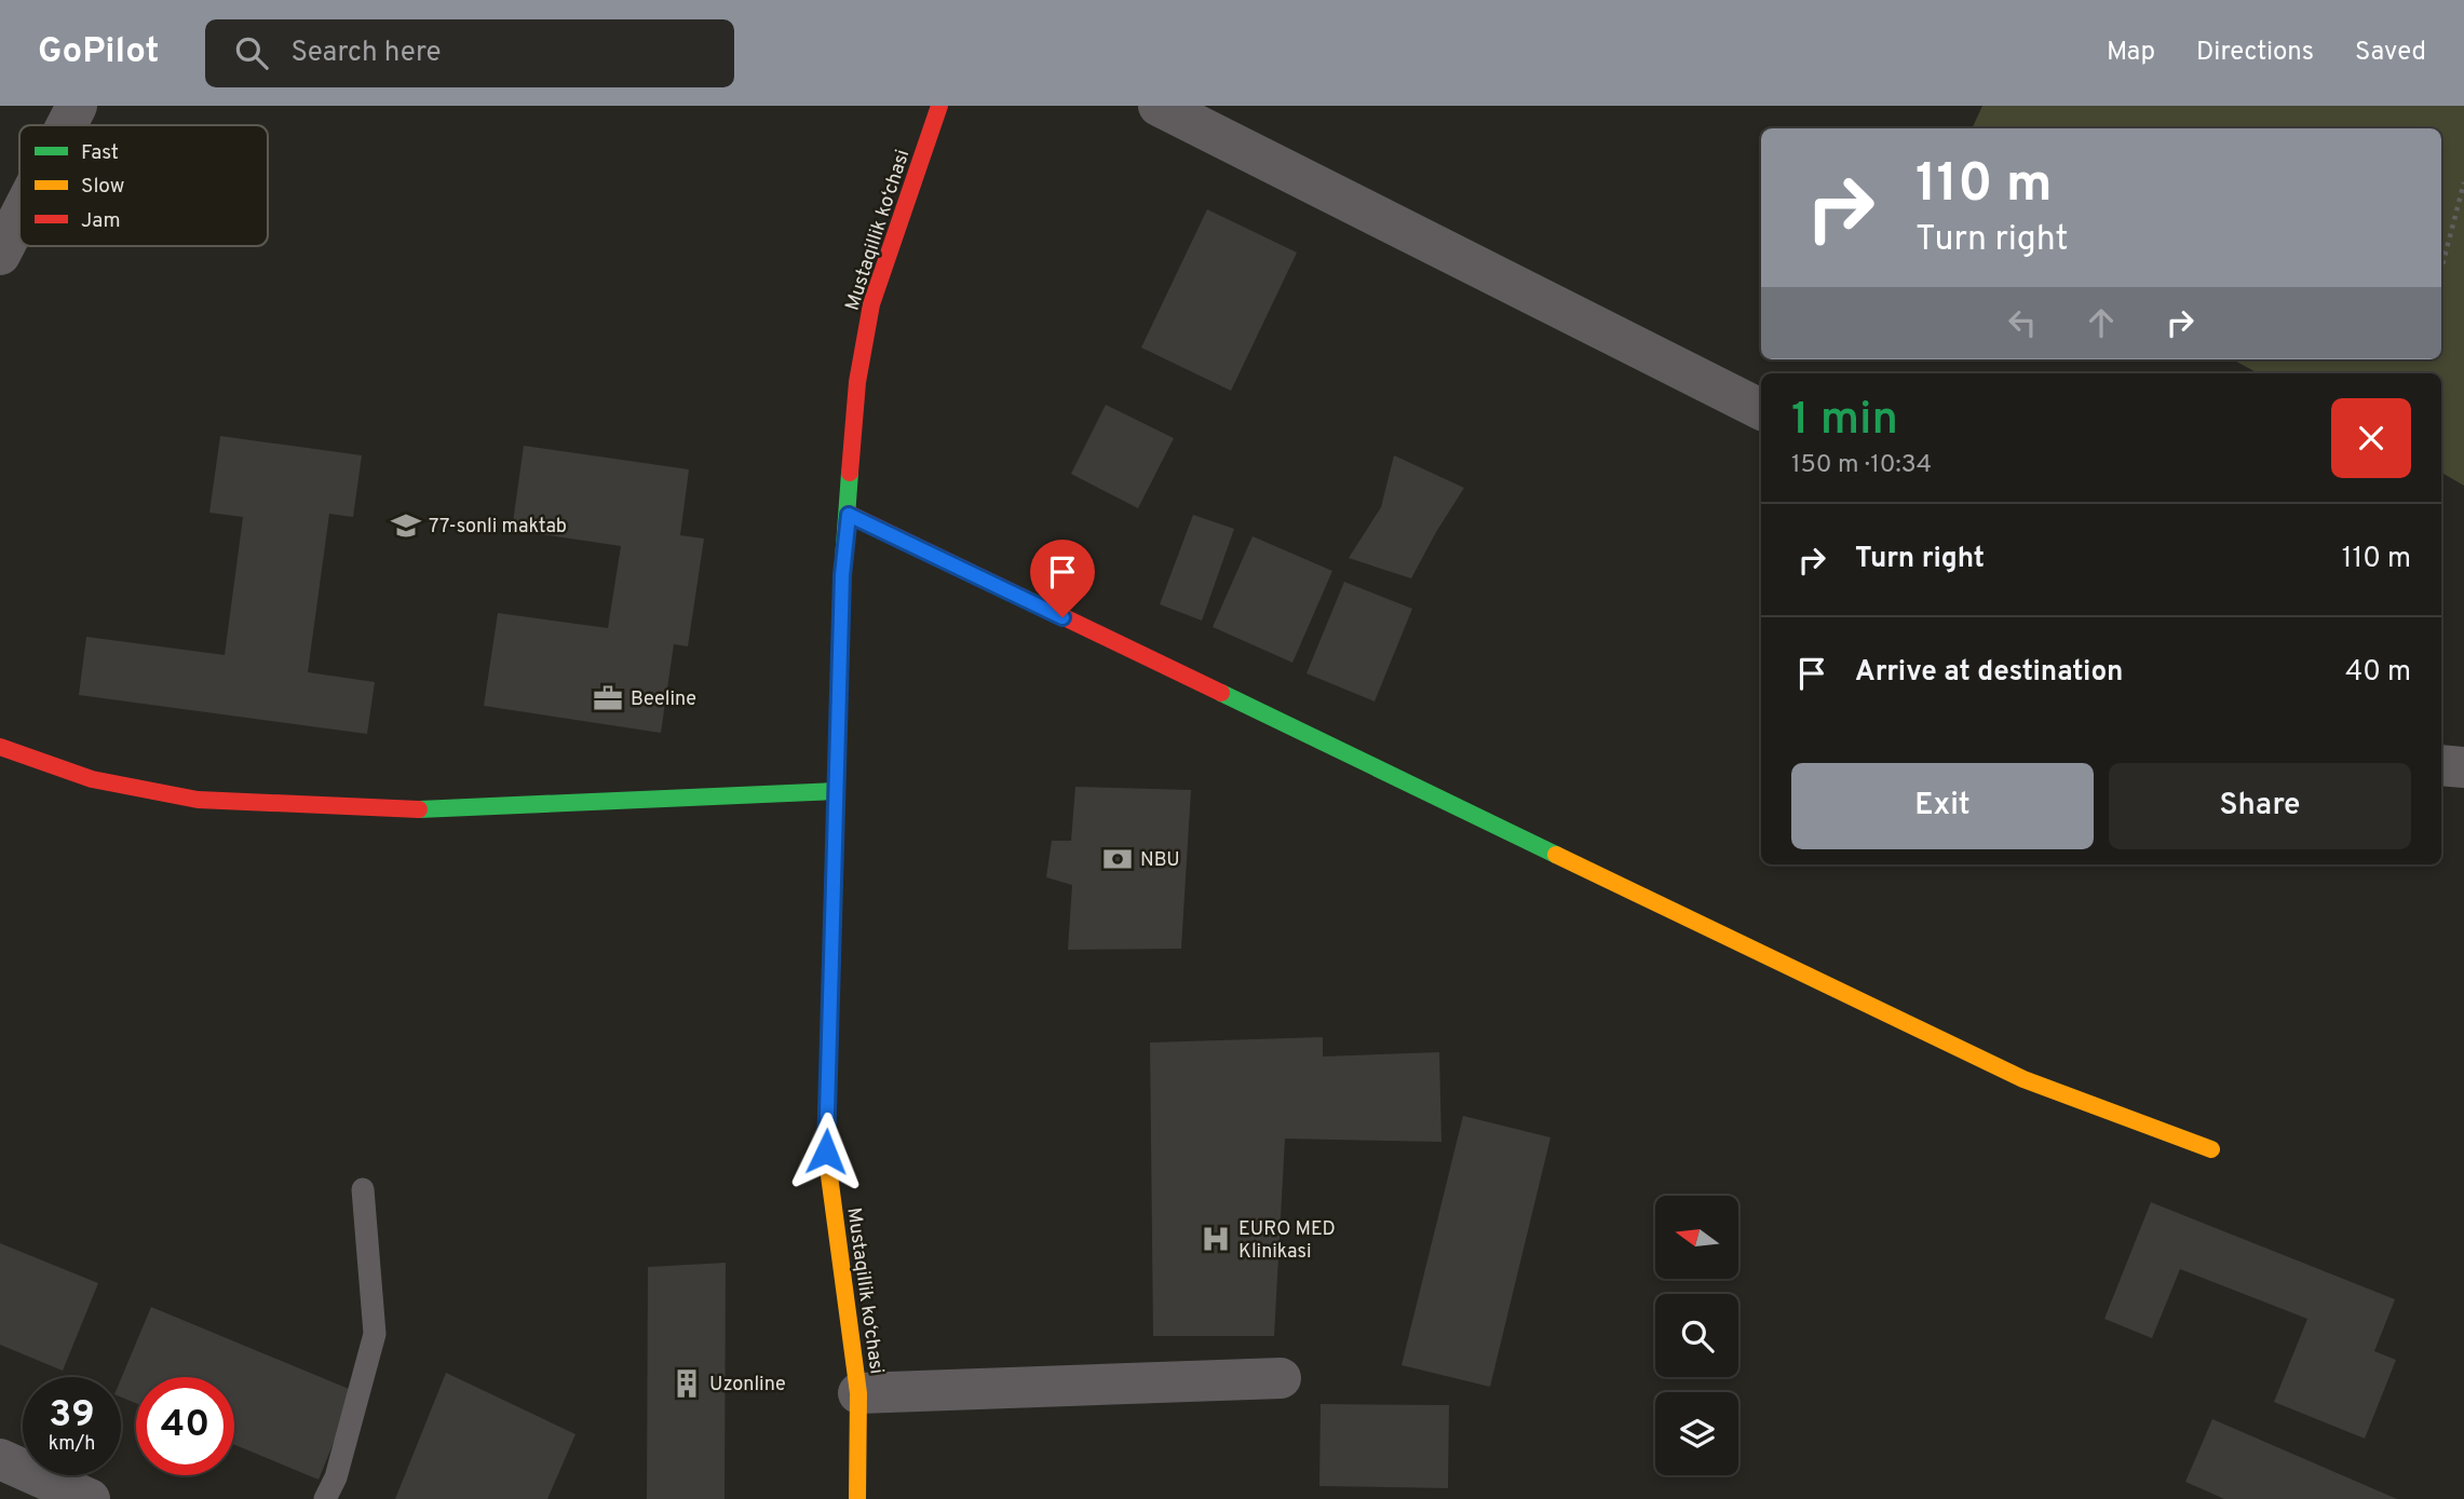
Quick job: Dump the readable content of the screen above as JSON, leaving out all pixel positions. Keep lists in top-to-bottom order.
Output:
{
  "streets": {
    "street": ["Mustaqillik ko‘chasi"]
  },
  "places": {
    "school or university": ["77-sonli maktab"],
    "office": ["Beeline"],
    "bank": ["NBU"],
    "hospital": ["EURO MED Klinikasi"],
    "building": ["Uzonline"]
  },
  "legend": ["Fast", "Slow", "Jam"],
  "north": "left",
  "page": {
    "header": "GoPilot",
    "search": "Search here",
    "nav": ["Map", "Directions", "Saved"],
    "turn": ["110 m", "Turn right"],
    "heading": ["1 min", "150 m · 10:34"],
    "list": [
      {
        "name": "Turn right",
        "value": "110 m"
      },
      {
        "name": "Arrive at destination",
        "value": "40 m"
      }
    ],
    "buttons": ["Exit", "Share"],
    "speed": "39 km/h",
    "limit": "40"
  }
}
